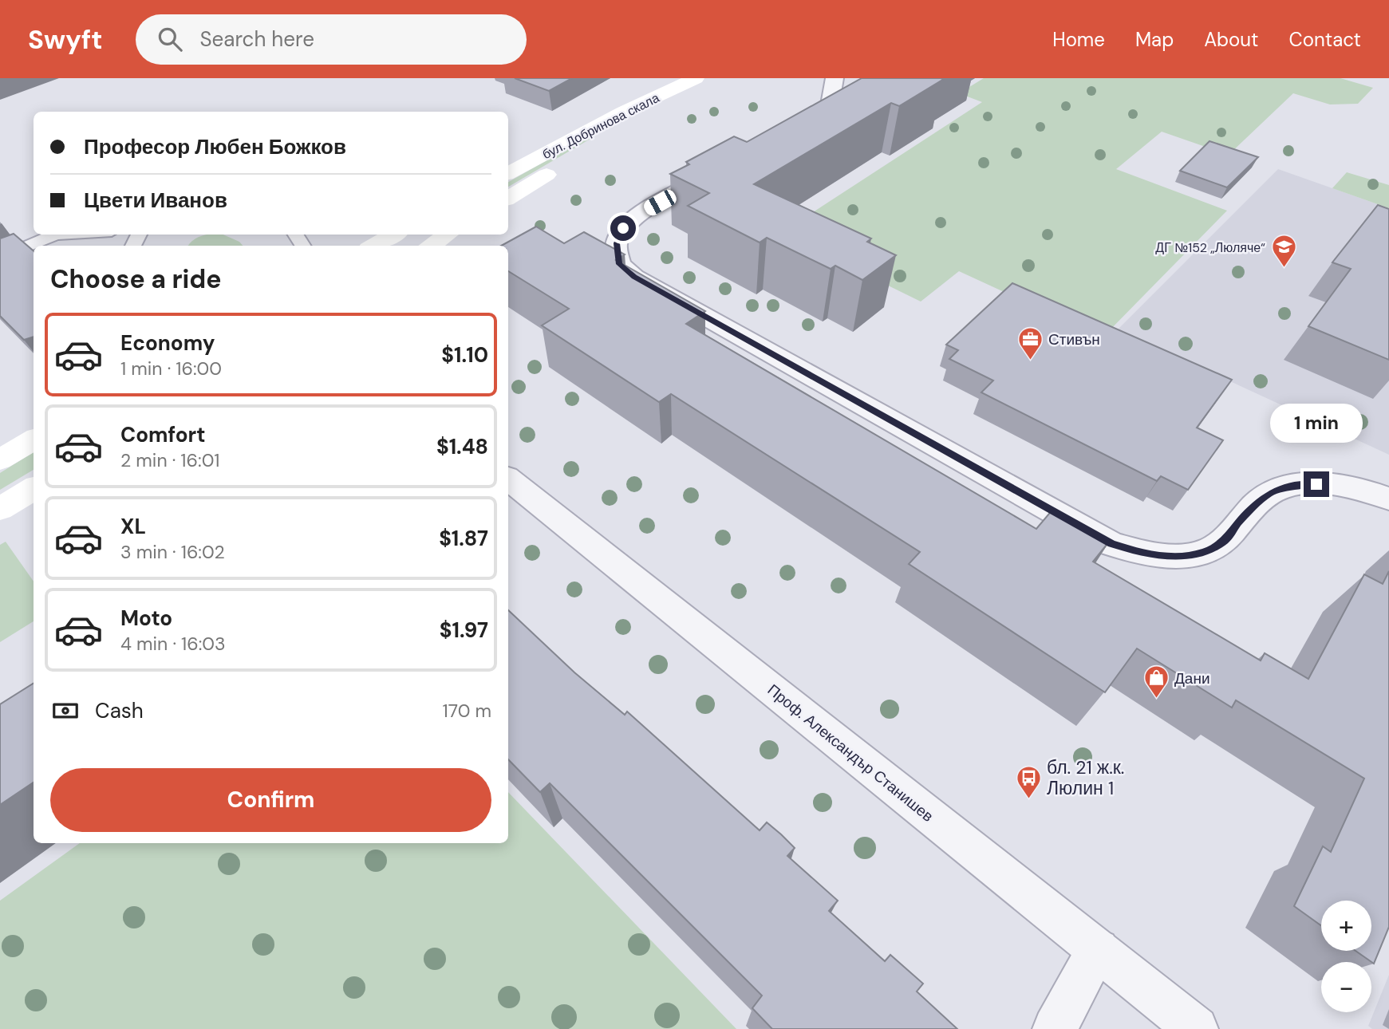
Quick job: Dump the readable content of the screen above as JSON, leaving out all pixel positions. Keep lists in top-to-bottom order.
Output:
{
  "streets": {
    "main road": ["бул. Добринова скала"],
    "street": ["Проф. Александър Станишев"]
  },
  "places": {
    "school or university": ["ДГ №152 „Люляче“"],
    "office": ["Стивън"],
    "shop": ["Дани"],
    "bus stop": ["бл. 21 ж.к. Люлин 1"]
  },
  "page": {
    "header": "Swyft",
    "search": "Search here",
    "nav": [
      "Home",
      "Map",
      "About",
      "Contact"
    ],
    "banner": ["Професор Любен Божков", "Цвети Иванов"],
    "heading": "Choose a ride",
    "list": [
      {
        "name": "Economy",
        "note": "1 min · 16:00",
        "value": "$1.10"
      },
      {
        "name": "Comfort",
        "note": "2 min · 16:01",
        "value": "$1.48"
      },
      {
        "name": "XL",
        "note": "3 min · 16:02",
        "value": "$1.87"
      },
      {
        "name": "Moto",
        "note": "4 min · 16:03",
        "value": "$1.97"
      }
    ],
    "bubble": "1 min",
    "pay": ["Cash", "170 m"],
    "buttons": "Confirm",
    "map_buttons": ["+", "−"]
  }
}
